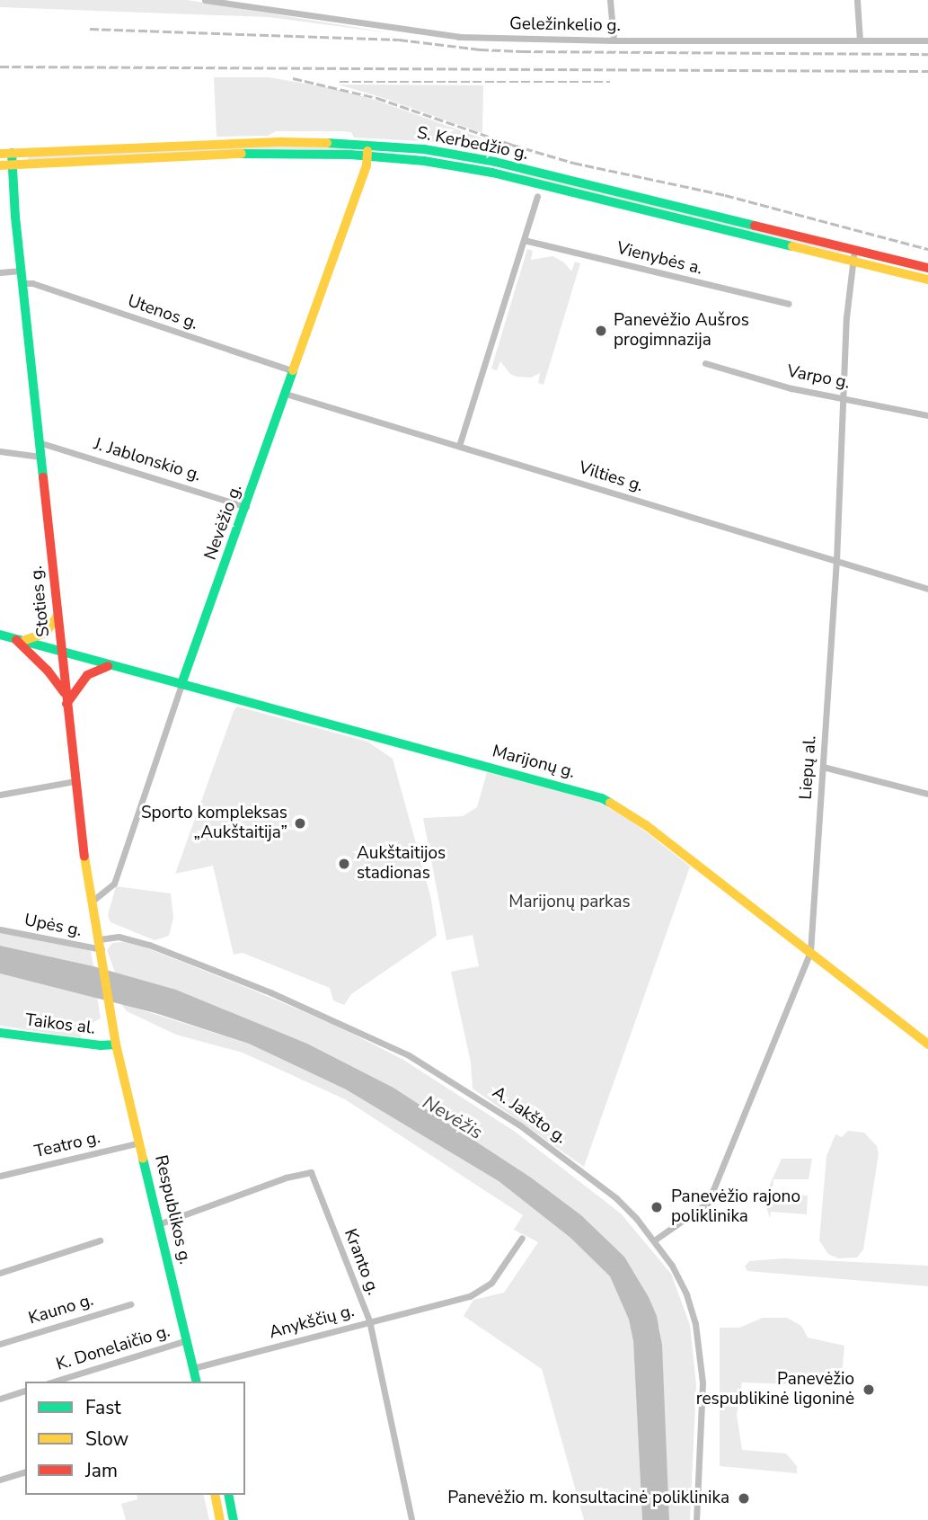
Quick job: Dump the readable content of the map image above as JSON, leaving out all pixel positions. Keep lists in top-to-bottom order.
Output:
{
  "streets": {
    "main road": [
      "S. Kerbedžio g.",
      "Nevėžio g.",
      "Stoties g.",
      "Marijonų g.",
      "Taikos al.",
      "Respublikos g."
    ],
    "street": [
      "Geležinkelio g.",
      "Vienybės a.",
      "Utenos g.",
      "Varpo g.",
      "J. Jablonskio g.",
      "Vilties g.",
      "Liepų al.",
      "Upės g.",
      "A. Jakšto g.",
      "Teatro g.",
      "Kranto g.",
      "Kauno g.",
      "Anykščių g.",
      "K. Donelaičio g."
    ]
  },
  "crossings": [
    ["S. Kerbedžio g.", "Nevėžio g."],
    ["S. Kerbedžio g.", "Stoties g."],
    ["S. Kerbedžio g.", "Liepų al."],
    ["Utenos g.", "Nevėžio g."],
    ["Utenos g.", "Stoties g."],
    ["Varpo g.", "Liepų al."],
    ["J. Jablonskio g.", "Nevėžio g."],
    ["J. Jablonskio g.", "Stoties g."],
    ["Vilties g.", "Nevėžio g."],
    ["Vilties g.", "Liepų al."],
    ["Nevėžio g.", "Stoties g."],
    ["Nevėžio g.", "Marijonų g."],
    ["Stoties g.", "Marijonų g."],
    ["Stoties g.", "Upės g."],
    ["Stoties g.", "Taikos al."],
    ["Stoties g.", "A. Jakšto g."],
    ["Stoties g.", "Respublikos g."],
    ["Marijonų g.", "Liepų al."],
    ["Liepų al.", "A. Jakšto g."],
    ["Upės g.", "A. Jakšto g."],
    ["Taikos al.", "Respublikos g."],
    ["Teatro g.", "Respublikos g."],
    ["Respublikos g.", "Kranto g."],
    ["Respublikos g.", "Anykščių g."],
    ["Respublikos g.", "K. Donelaičio g."],
    ["Kranto g.", "Anykščių g."]
  ],
  "water": ["Nevėžis"],
  "parks": ["Marijonų parkas"],
  "places": [
    "Panevėžio Aušros progimnazija",
    "Sporto kompleksas „Aukštaitija”",
    "Aukštaitijos stadionas",
    "Panevėžio rajono poliklinika",
    "Panevėžio respublikinė ligoninė",
    "Panevėžio m. konsultacinė poliklinika"
  ],
  "legend": ["Fast", "Slow", "Jam"]
}
